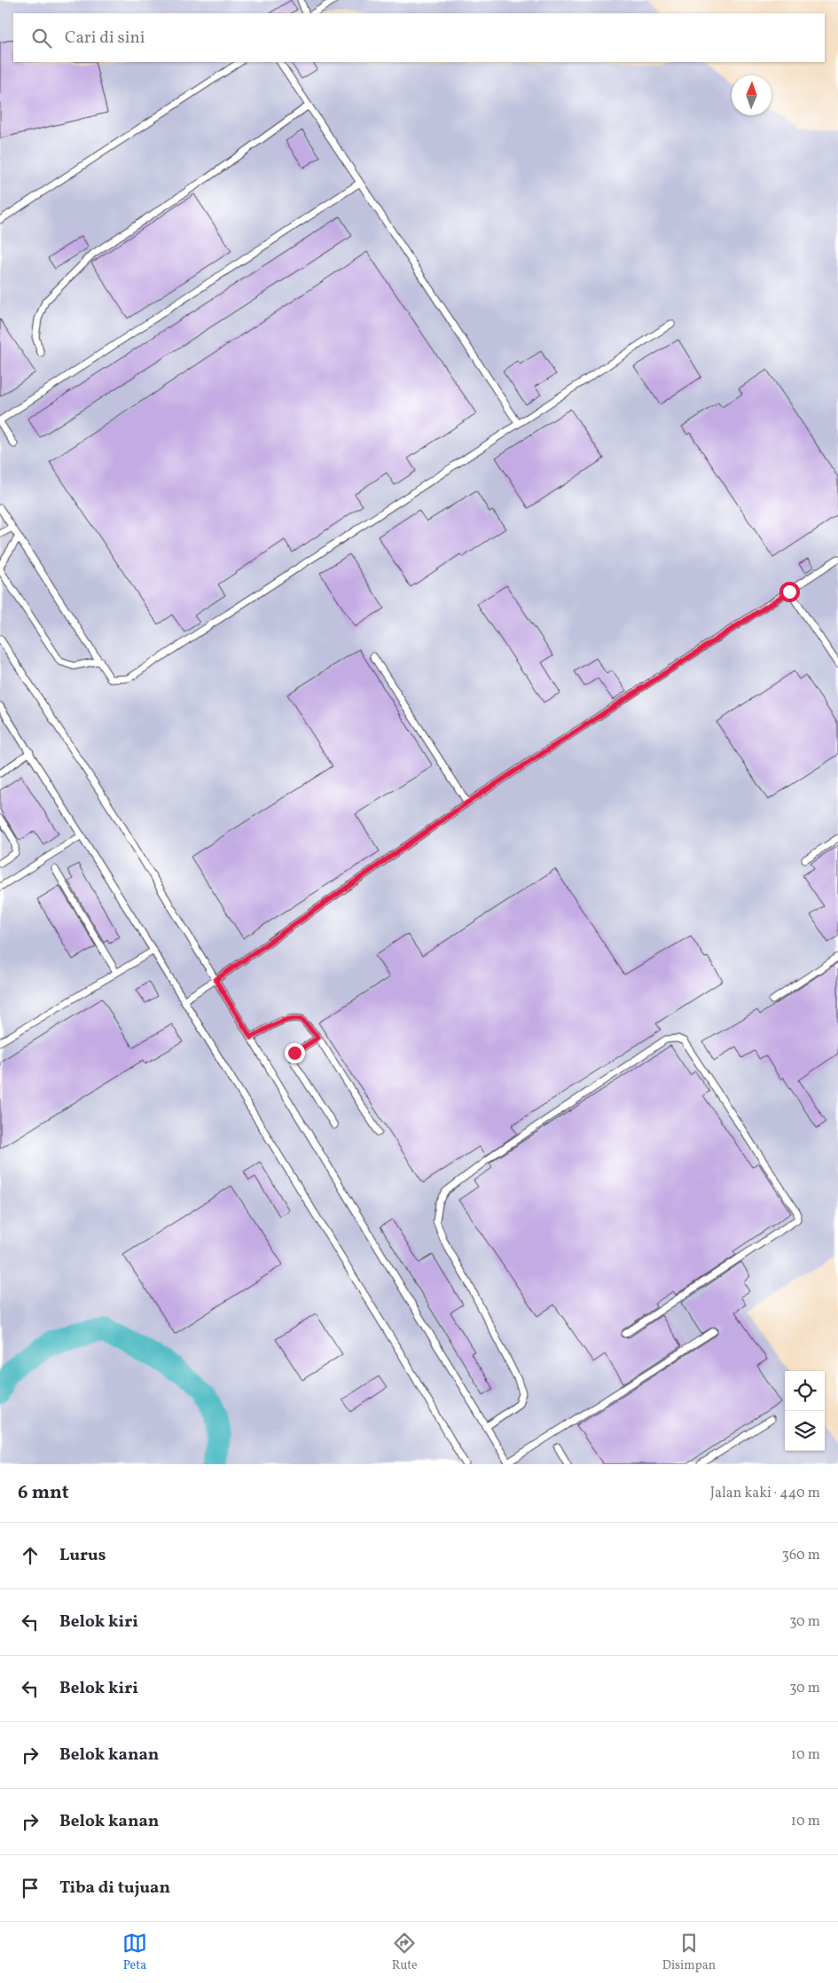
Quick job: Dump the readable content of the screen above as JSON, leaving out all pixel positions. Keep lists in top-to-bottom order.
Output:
{
  "north": "top",
  "page": {
    "search": "Cari di sini",
    "heading": ["6 mnt", "Jalan kaki · 440 m"],
    "list": [
      ["Lurus", "360 m"],
      ["Belok kiri", "30 m"],
      ["Belok kiri", "30 m"],
      ["Belok kanan", "10 m"],
      ["Belok kanan", "10 m"],
      "Tiba di tujuan"
    ],
    "nav": ["Peta", "Rute", "Disimpan"]
  }
}
